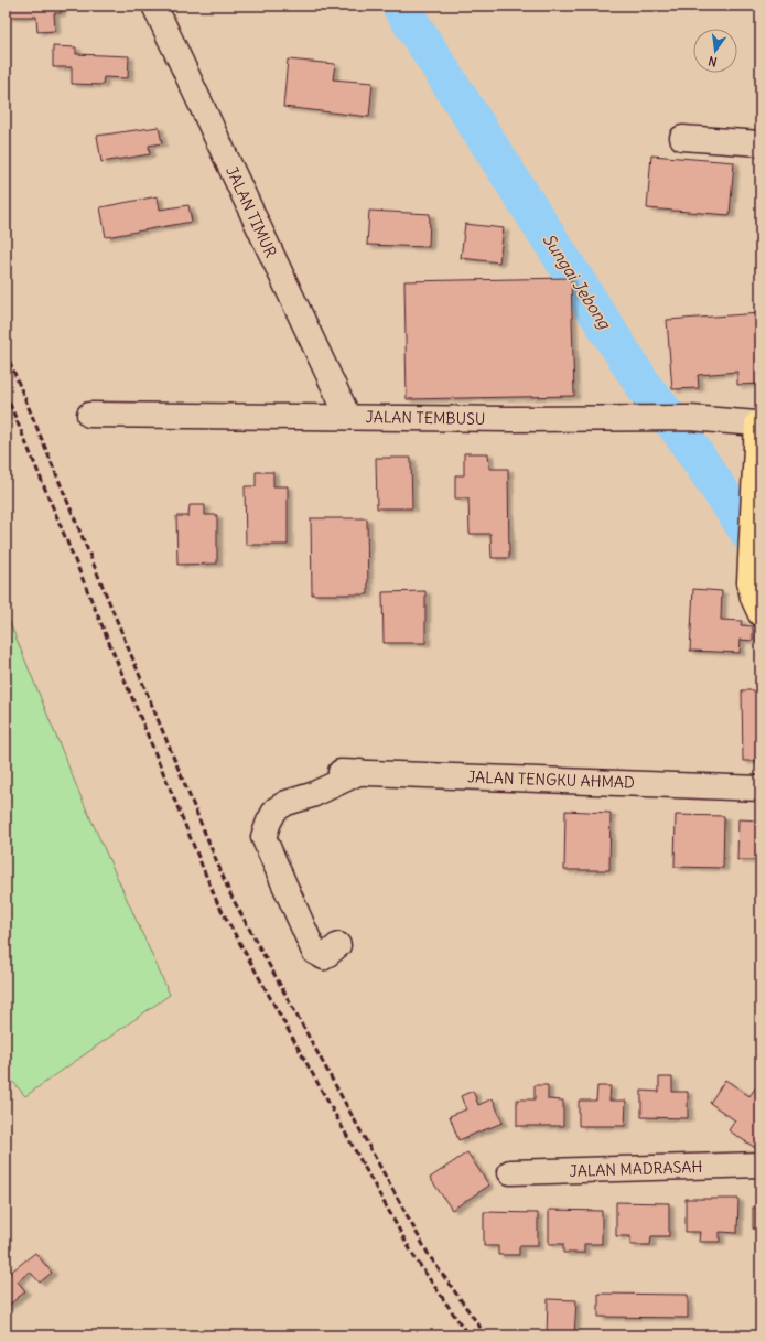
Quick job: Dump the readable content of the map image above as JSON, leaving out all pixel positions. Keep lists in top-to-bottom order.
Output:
{
  "streets": {
    "street": [
      "JALAN TIMUR",
      "JALAN TEMBUSU",
      "JALAN TENGKU AHMAD",
      "JALAN MADRASAH"
    ]
  },
  "crossings": [
    ["JALAN TIMUR", "JALAN TEMBUSU"]
  ],
  "water": ["Sungai Jebong"],
  "north": "bottom"
}
